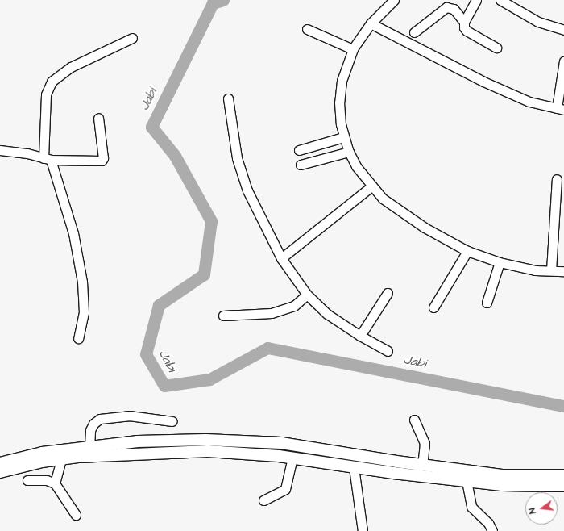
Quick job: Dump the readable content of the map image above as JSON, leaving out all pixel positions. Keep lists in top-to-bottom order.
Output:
{
  "water": ["Jabi"],
  "north": "left"
}
